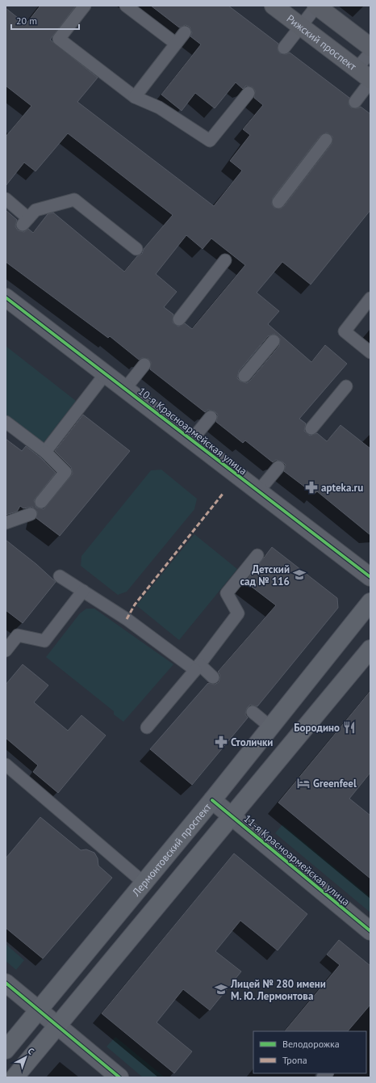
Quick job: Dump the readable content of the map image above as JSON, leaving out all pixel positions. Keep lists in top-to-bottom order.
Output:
{
  "streets": {
    "main road": ["Рижский проспект", "Лермонтовский проспект"],
    "street": ["10-я Красноармейская улица", "11-я Красноармейская улица"]
  },
  "crossings": [
    ["Лермонтовский проспект", "11-я Красноармейская улица"]
  ],
  "places": {
    "pharmacy": ["apteka.ru", "Столички"],
    "school or university": ["Детский сад № 116", "Лицей № 280 имени М. Ю. Лермонтова"],
    "restaurant": ["Бородино"],
    "hotel": ["Greenfeel"]
  },
  "legend": ["Велодорожка", "Тропа"],
  "scale_bar": "20 m",
  "north": "top right"
}
